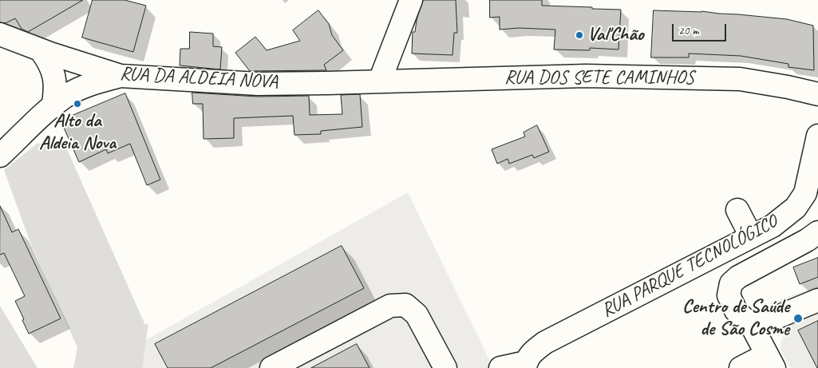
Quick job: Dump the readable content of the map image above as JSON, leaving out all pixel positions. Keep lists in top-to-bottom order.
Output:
{
  "streets": {
    "street": ["RUA DA ALDEIA NOVA", "RUA DOS SETE CAMINHOS", "RUA PARQUE TECNOLÓGICO"]
  },
  "crossings": [
    ["RUA DA ALDEIA NOVA", "RUA DOS SETE CAMINHOS"]
  ],
  "places": ["Val'Chão", "Alto da Aldeia Nova", "Centro de Saúde de São Cosme"],
  "scale_bar": "20 m"
}
